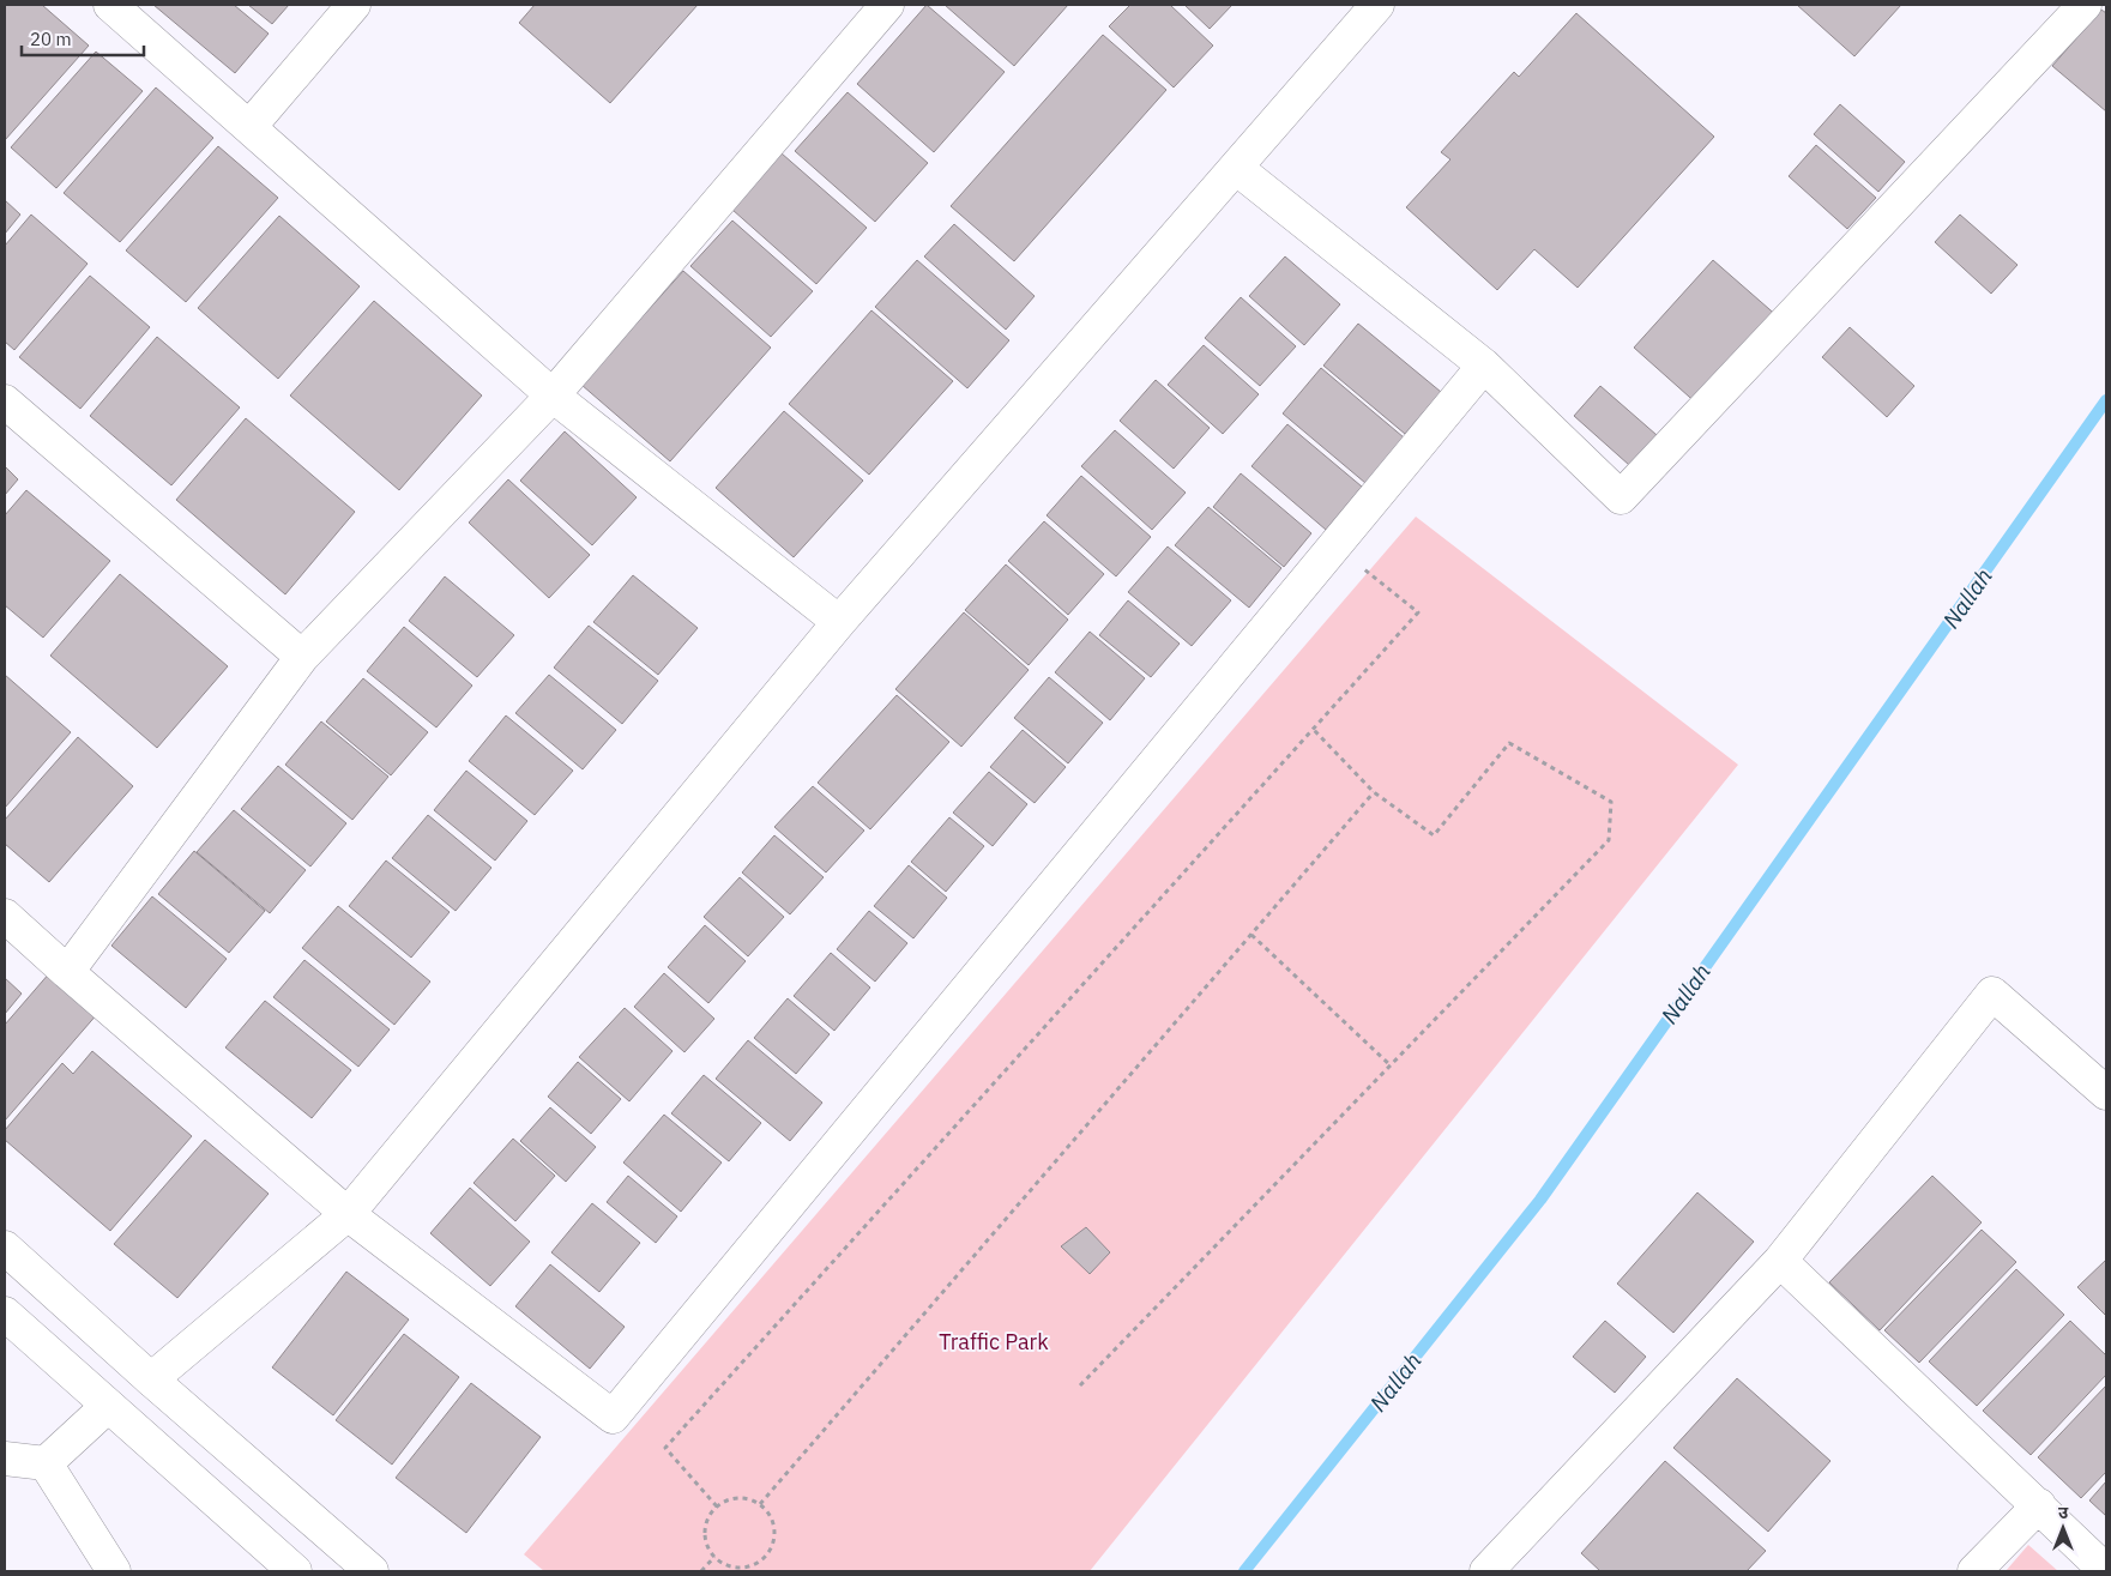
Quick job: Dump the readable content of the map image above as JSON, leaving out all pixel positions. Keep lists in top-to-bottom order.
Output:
{
  "water": ["Nallah"],
  "parks": ["Traffic Park"],
  "scale_bar": "20 m",
  "north": "top"
}
